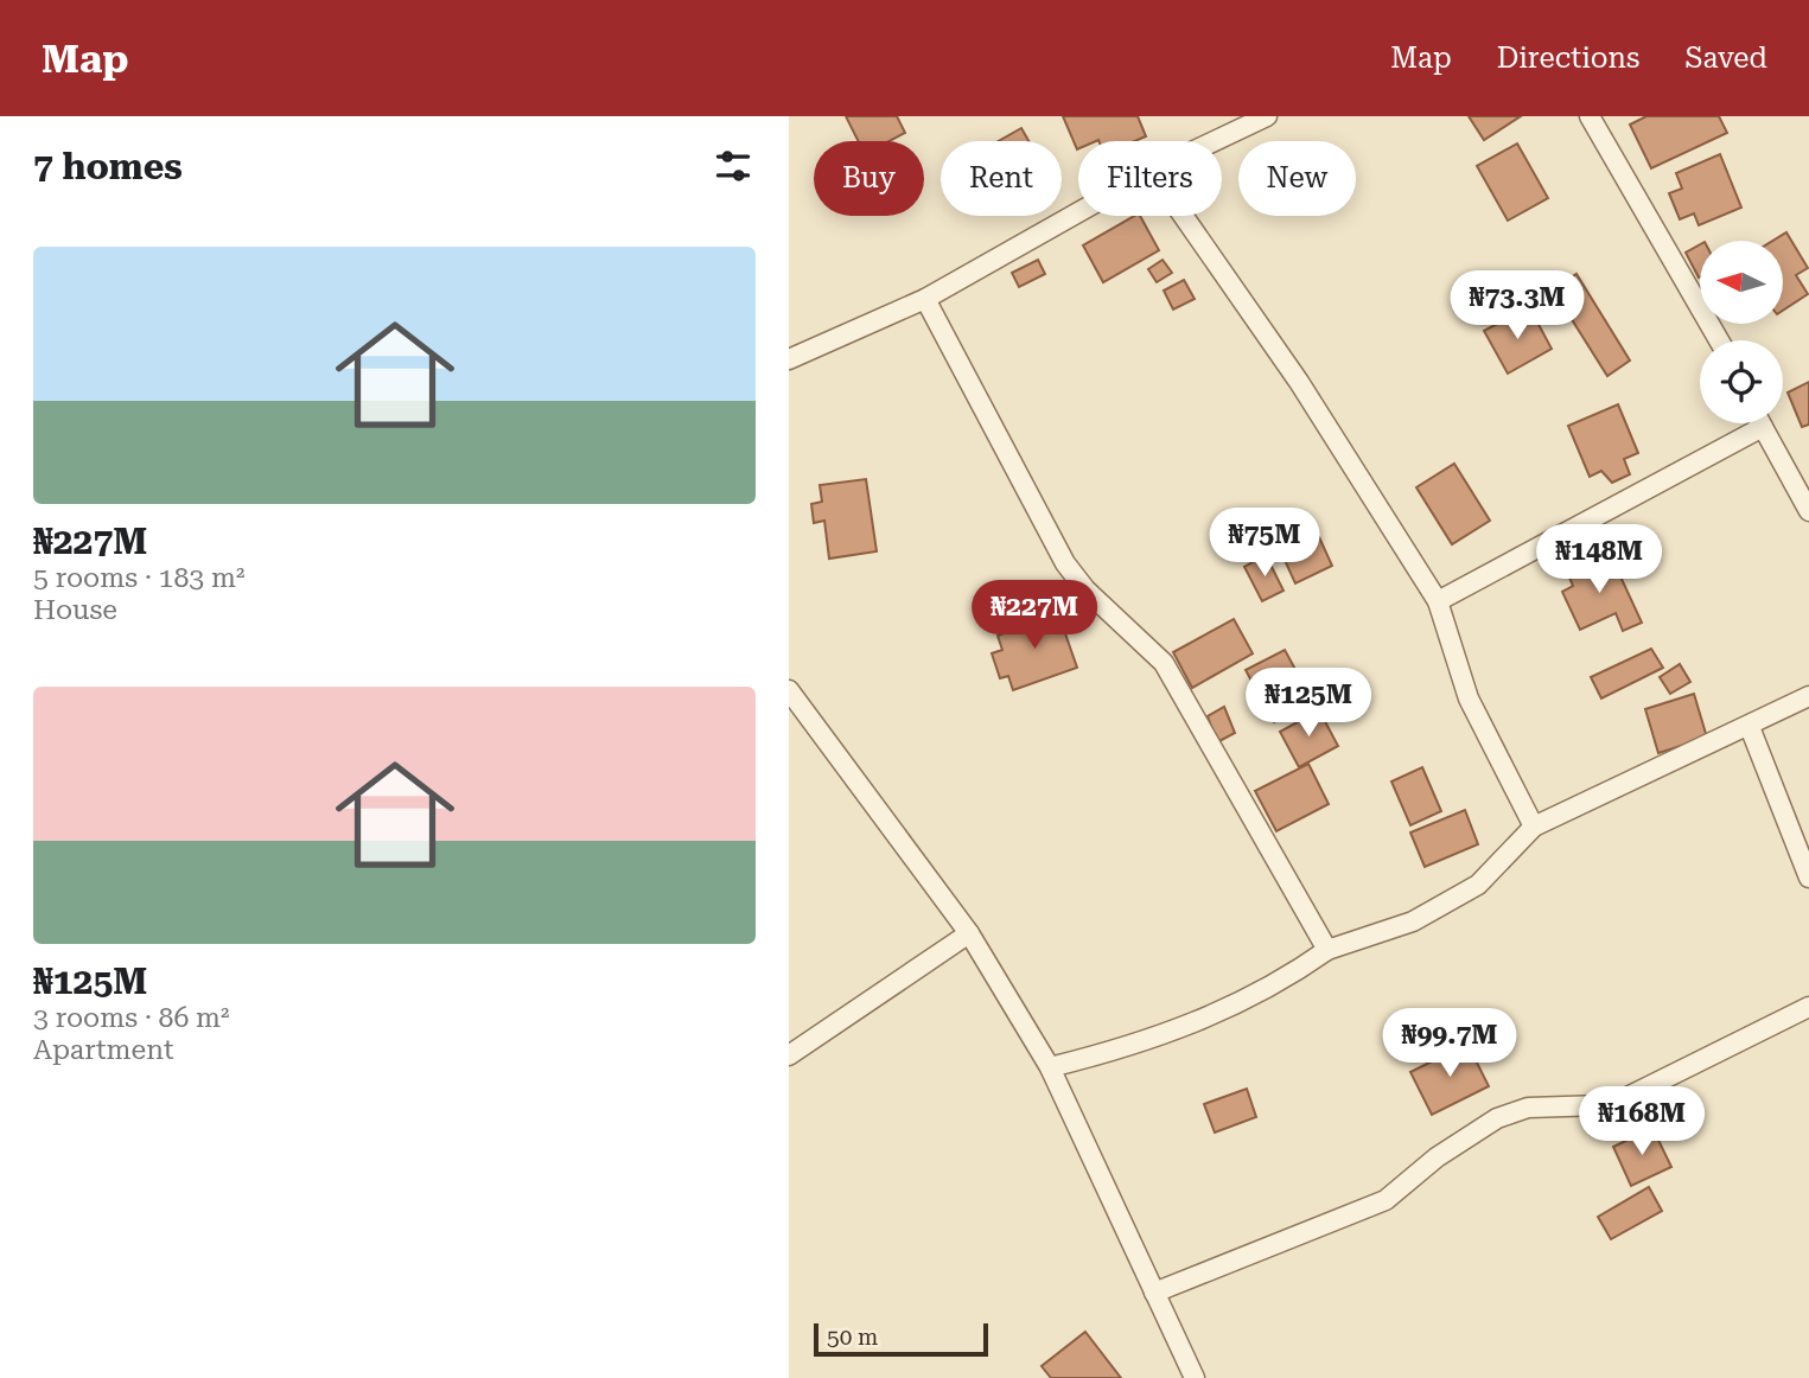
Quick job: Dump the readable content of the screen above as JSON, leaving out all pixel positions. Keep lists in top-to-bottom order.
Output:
{
  "scale_bar": "50 m",
  "north": "left",
  "page": {
    "header": "Map",
    "nav": ["Map", "Directions", "Saved"],
    "heading": "7 homes",
    "chip": [
      "Buy",
      "Rent",
      "Filters",
      "New"
    ],
    "list": [
      {
        "name": "₦227M",
        "note": "5 rooms · 183 m² · House"
      },
      {
        "name": "₦125M",
        "note": "3 rooms · 86 m² · Apartment"
      }
    ],
    "price": [
      "₦73.3M",
      "₦75M",
      "₦148M",
      "₦227M",
      "₦125M",
      "₦99.7M",
      "₦168M"
    ],
    "scale": "50 m"
  }
}
